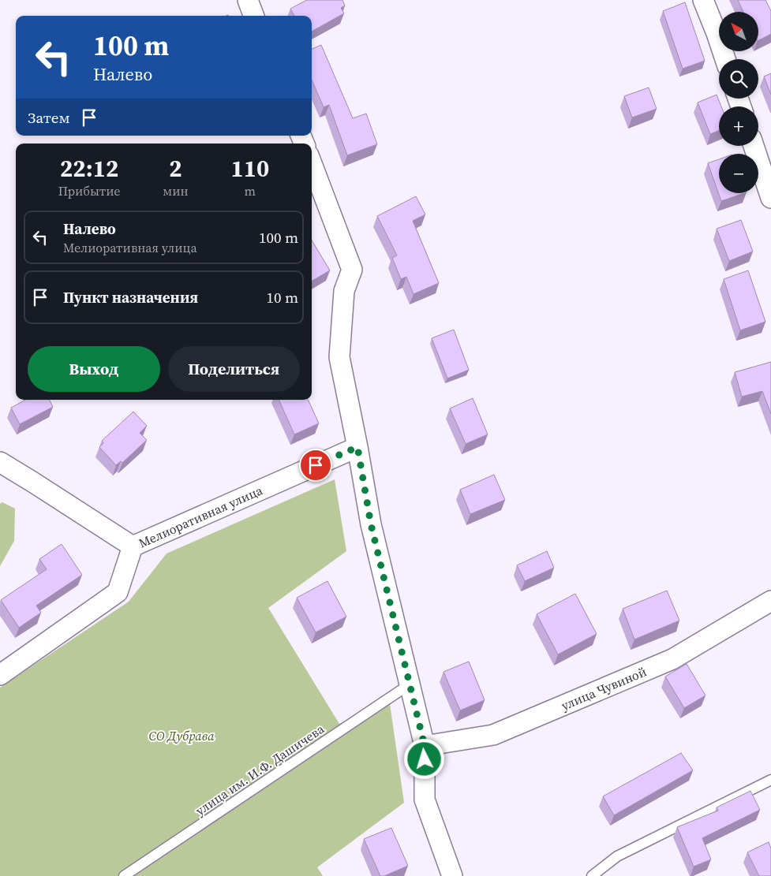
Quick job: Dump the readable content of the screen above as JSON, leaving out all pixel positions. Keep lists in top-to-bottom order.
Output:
{
  "streets": {
    "street": ["Мелиоративная улица", "улица Чувиной"],
    "lane": ["улица им. И.Ф. Дашичева"]
  },
  "parks": ["СО Дубрава"],
  "north": "top left",
  "page": {
    "map_buttons": ["+", "−"],
    "turn": ["100 m", "Налево"],
    "then": "Затем",
    "eta": [
      "22:12",
      "Прибытие",
      "2",
      "мин",
      "110",
      "m"
    ],
    "list": [
      {
        "name": "Налево",
        "note": "Мелиоративная улица",
        "value": "100 m"
      },
      {
        "name": "Пункт назначения",
        "value": "10 m"
      }
    ],
    "buttons": ["Выход", "Поделиться"]
  }
}
